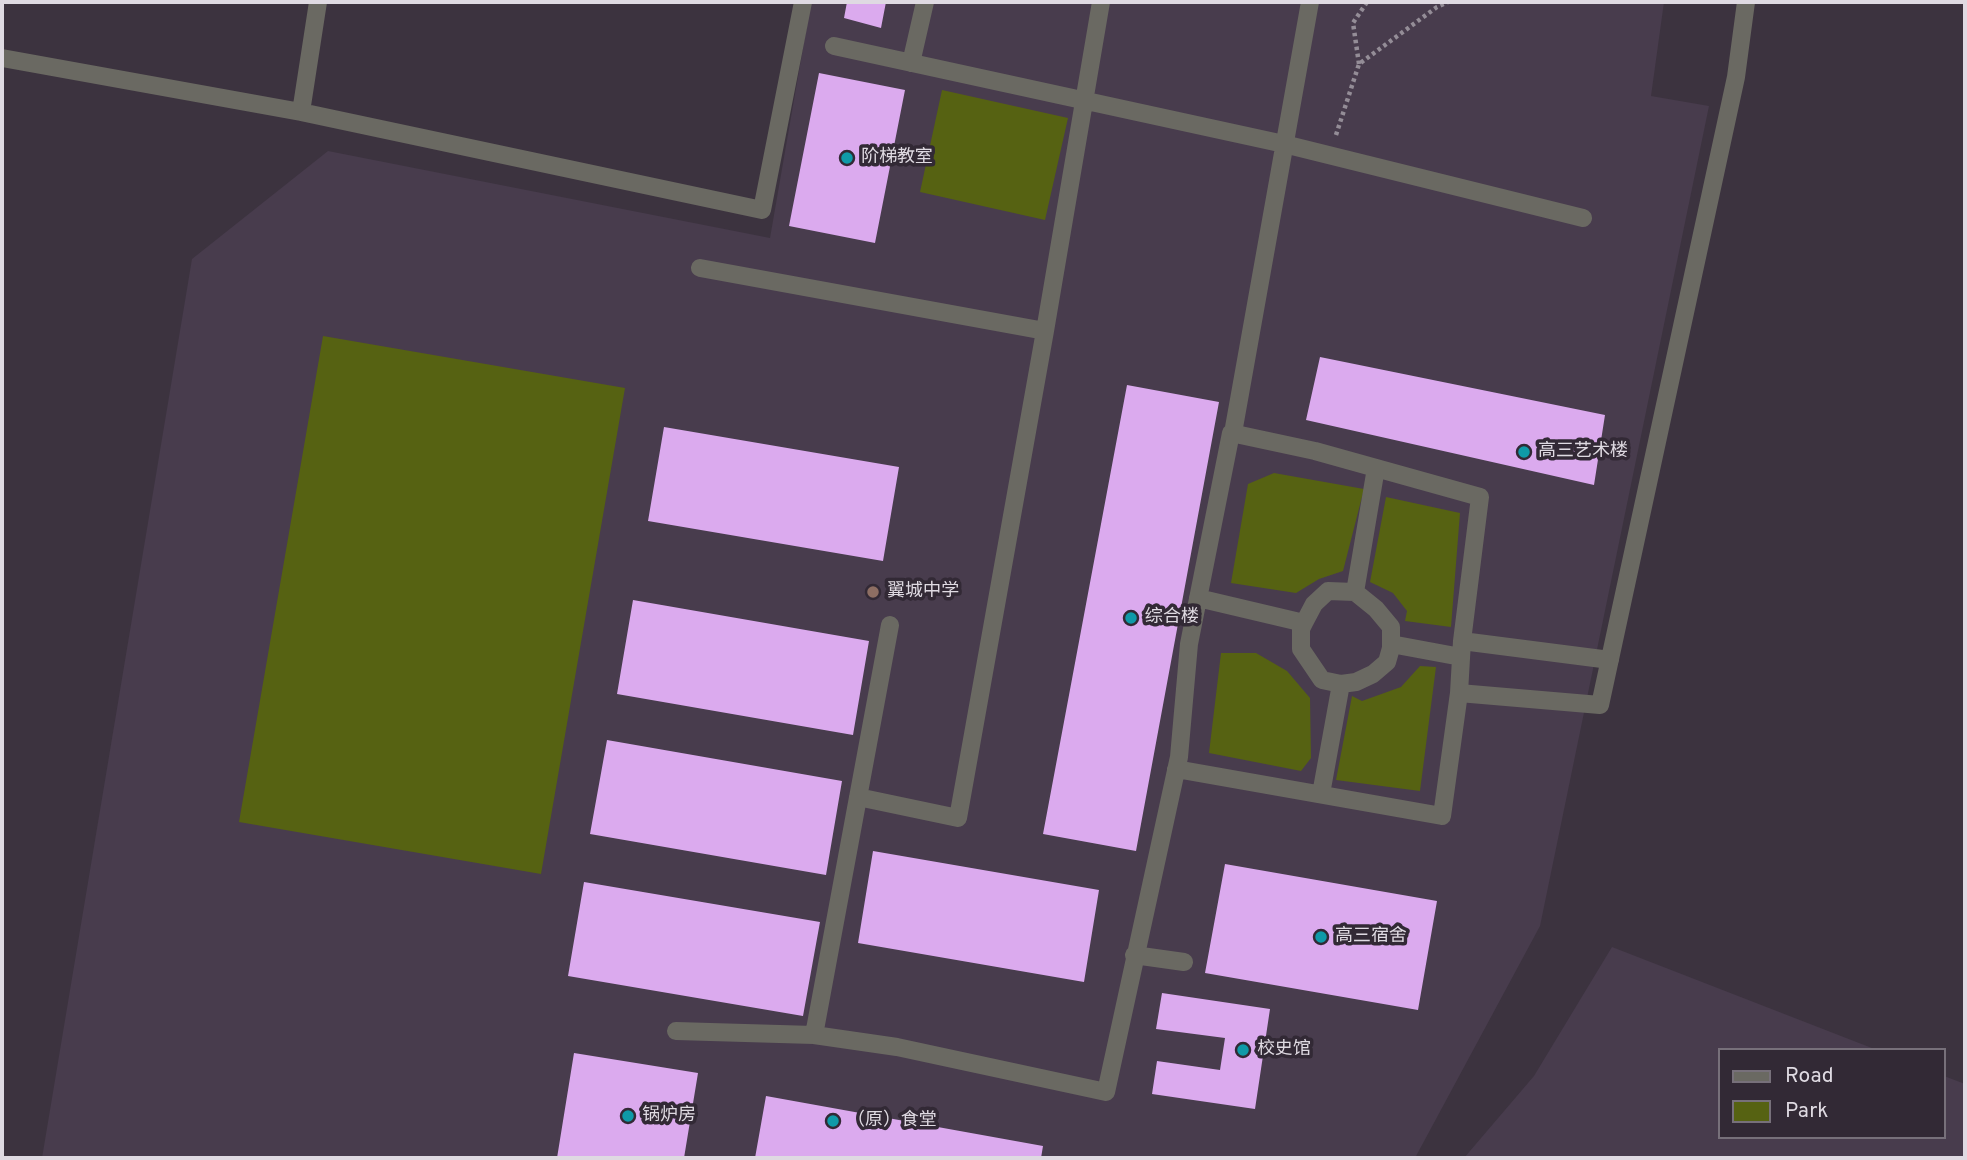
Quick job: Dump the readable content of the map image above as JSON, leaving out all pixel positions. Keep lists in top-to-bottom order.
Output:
{
  "places": [
    "阶梯教室",
    "高三艺术楼",
    "翼城中学",
    "综合楼",
    "高三宿舍",
    "校史馆",
    "锅炉房",
    "（原）食堂"
  ],
  "legend": ["Road", "Park"]
}
